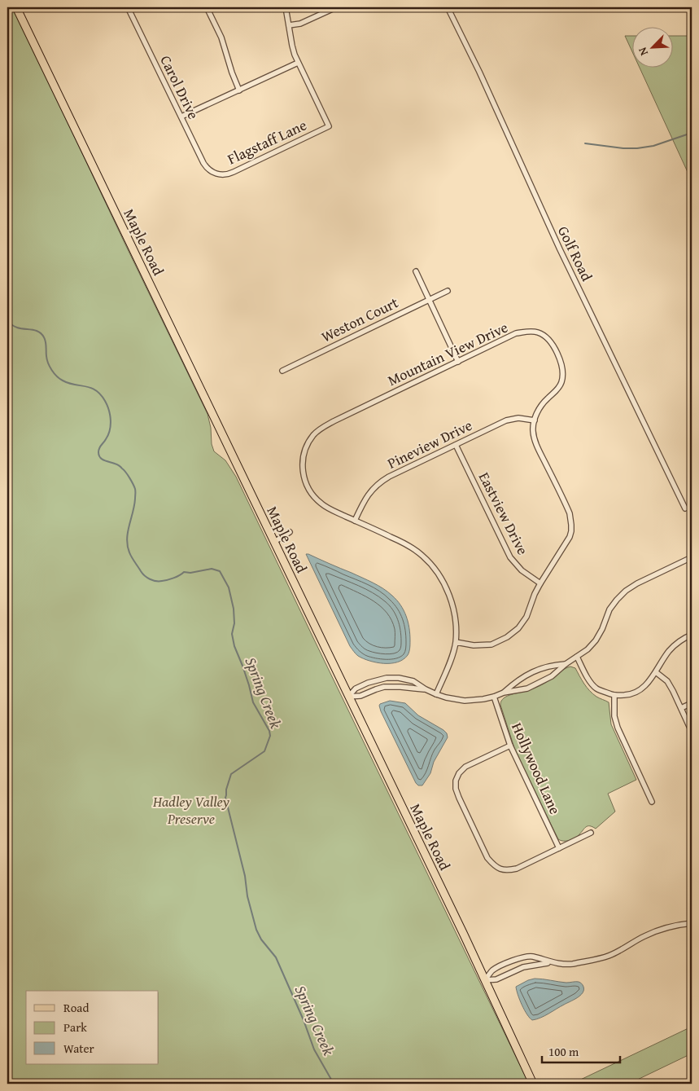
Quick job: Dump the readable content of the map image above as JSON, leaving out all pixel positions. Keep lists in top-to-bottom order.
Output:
{
  "streets": {
    "main road": ["Maple Road"],
    "street": [
      "Carol Drive",
      "Flagstaff Lane",
      "Golf Road",
      "Weston Court",
      "Mountain View Drive",
      "Pineview Drive",
      "Eastview Drive",
      "Hollywood Lane"
    ]
  },
  "crossings": [
    ["Carol Drive", "Flagstaff Lane"],
    ["Mountain View Drive", "Pineview Drive"],
    ["Pineview Drive", "Eastview Drive"]
  ],
  "water": ["Spring Creek"],
  "parks": ["Hadley Valley Preserve"],
  "legend": ["Road", "Park", "Water"],
  "scale_bar": "100 m",
  "north": "bottom left"
}
